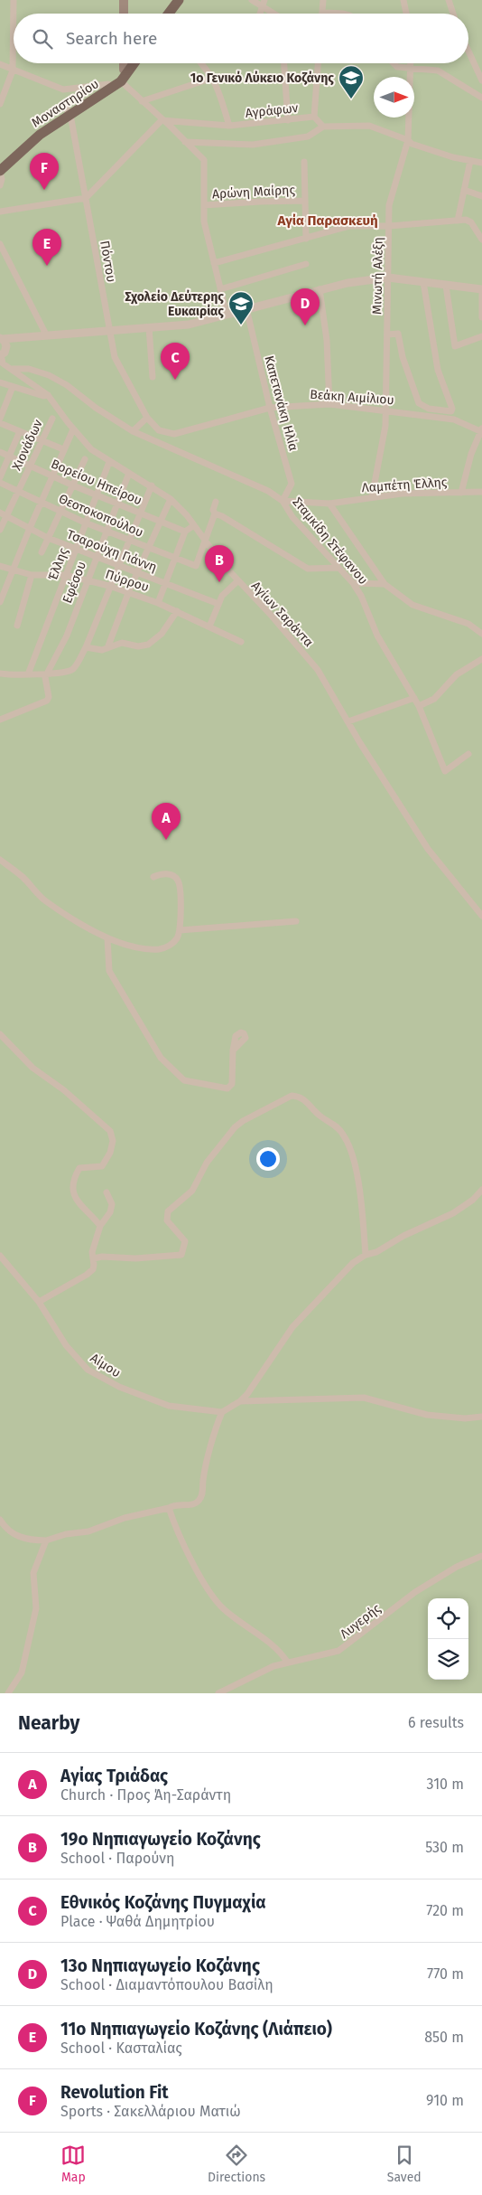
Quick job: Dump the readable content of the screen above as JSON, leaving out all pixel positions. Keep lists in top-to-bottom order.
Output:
{
  "streets": {
    "main road": ["Μοναστηρίου"],
    "street": [
      "Αγράφων",
      "Αρώνη Μαίρης",
      "Πόντου",
      "Μινωτή Αλέξη",
      "Βεάκη Αιμίλιου",
      "Καπετανάκη Ηλία",
      "Χιονάδων",
      "Βορείου Ηπείρου",
      "Λαμπέτη Έλλης",
      "Θεοτοκοπούλου",
      "Σταμκίδη Στέφανου",
      "Τσαρούχη Γιάννη",
      "Έλλης",
      "Πύρρου",
      "Εφέσου",
      "Αγίων Σαράντα",
      "Αίμου",
      "Λυγερής"
    ]
  },
  "crossings": [
    ["Μοναστηρίου", "Πόντου"],
    ["Πόντου", "Βεάκη Αιμίλιου"],
    ["Μινωτή Αλέξη", "Βεάκη Αιμίλιου"],
    ["Μινωτή Αλέξη", "Λαμπέτη Έλλης"],
    ["Βεάκη Αιμίλιου", "Καπετανάκη Ηλία"],
    ["Βεάκη Αιμίλιου", "Λαμπέτη Έλλης"],
    ["Καπετανάκη Ηλία", "Λαμπέτη Έλλης"],
    ["Καπετανάκη Ηλία", "Σταμκίδη Στέφανου"],
    ["Χιονάδων", "Βορείου Ηπείρου"],
    ["Χιονάδων", "Θεοτοκοπούλου"],
    ["Χιονάδων", "Τσαρούχη Γιάννη"],
    ["Βορείου Ηπείρου", "Έλλης"],
    ["Βορείου Ηπείρου", "Εφέσου"],
    ["Λαμπέτη Έλλης", "Σταμκίδη Στέφανου"],
    ["Θεοτοκοπούλου", "Έλλης"],
    ["Θεοτοκοπούλου", "Εφέσου"],
    ["Θεοτοκοπούλου", "Αγίων Σαράντα"],
    ["Σταμκίδη Στέφανου", "Αγίων Σαράντα"],
    ["Τσαρούχη Γιάννη", "Έλλης"],
    ["Τσαρούχη Γιάννη", "Εφέσου"],
    ["Έλλης", "Πύρρου"],
    ["Έλλης", "Αγίων Σαράντα"],
    ["Πύρρου", "Εφέσου"],
    ["Εφέσου", "Αγίων Σαράντα"]
  ],
  "districts": ["Αγία Παρασκευή"],
  "places": {
    "school or university": ["1ο Γενικό Λύκειο Κοζάνης", "Σχολείο Δεύτερης Ευκαιρίας"]
  },
  "north": "right",
  "page": {
    "search": "Search here",
    "pins": [
      "F",
      "E",
      "D",
      "C",
      "B",
      "A"
    ],
    "heading": ["Nearby", "6 results"],
    "list": [
      {
        "mark": "A",
        "name": "Αγίας Τριάδας",
        "note": "Church · Προς Άη-Σαράντη",
        "value": "310 m"
      },
      {
        "mark": "B",
        "name": "19ο Νηπιαγωγείο Κοζάνης",
        "note": "School · Παρούνη",
        "value": "530 m"
      },
      {
        "mark": "C",
        "name": "Εθνικός Κοζάνης Πυγμαχία",
        "note": "Place · Ψαθά Δημητρίου",
        "value": "720 m"
      },
      {
        "mark": "D",
        "name": "13ο Νηπιαγωγείο Κοζάνης",
        "note": "School · Διαμαντόπουλου Βασίλη",
        "value": "770 m"
      },
      {
        "mark": "E",
        "name": "11o Νηπιαγωγείο Κοζάνης (Λιάπειο)",
        "note": "School · Κασταλίας",
        "value": "850 m"
      },
      {
        "mark": "F",
        "name": "Revolution Fit",
        "note": "Sports · Σακελλάριου Ματιώ",
        "value": "910 m"
      }
    ],
    "nav": ["Map", "Directions", "Saved"]
  }
}
